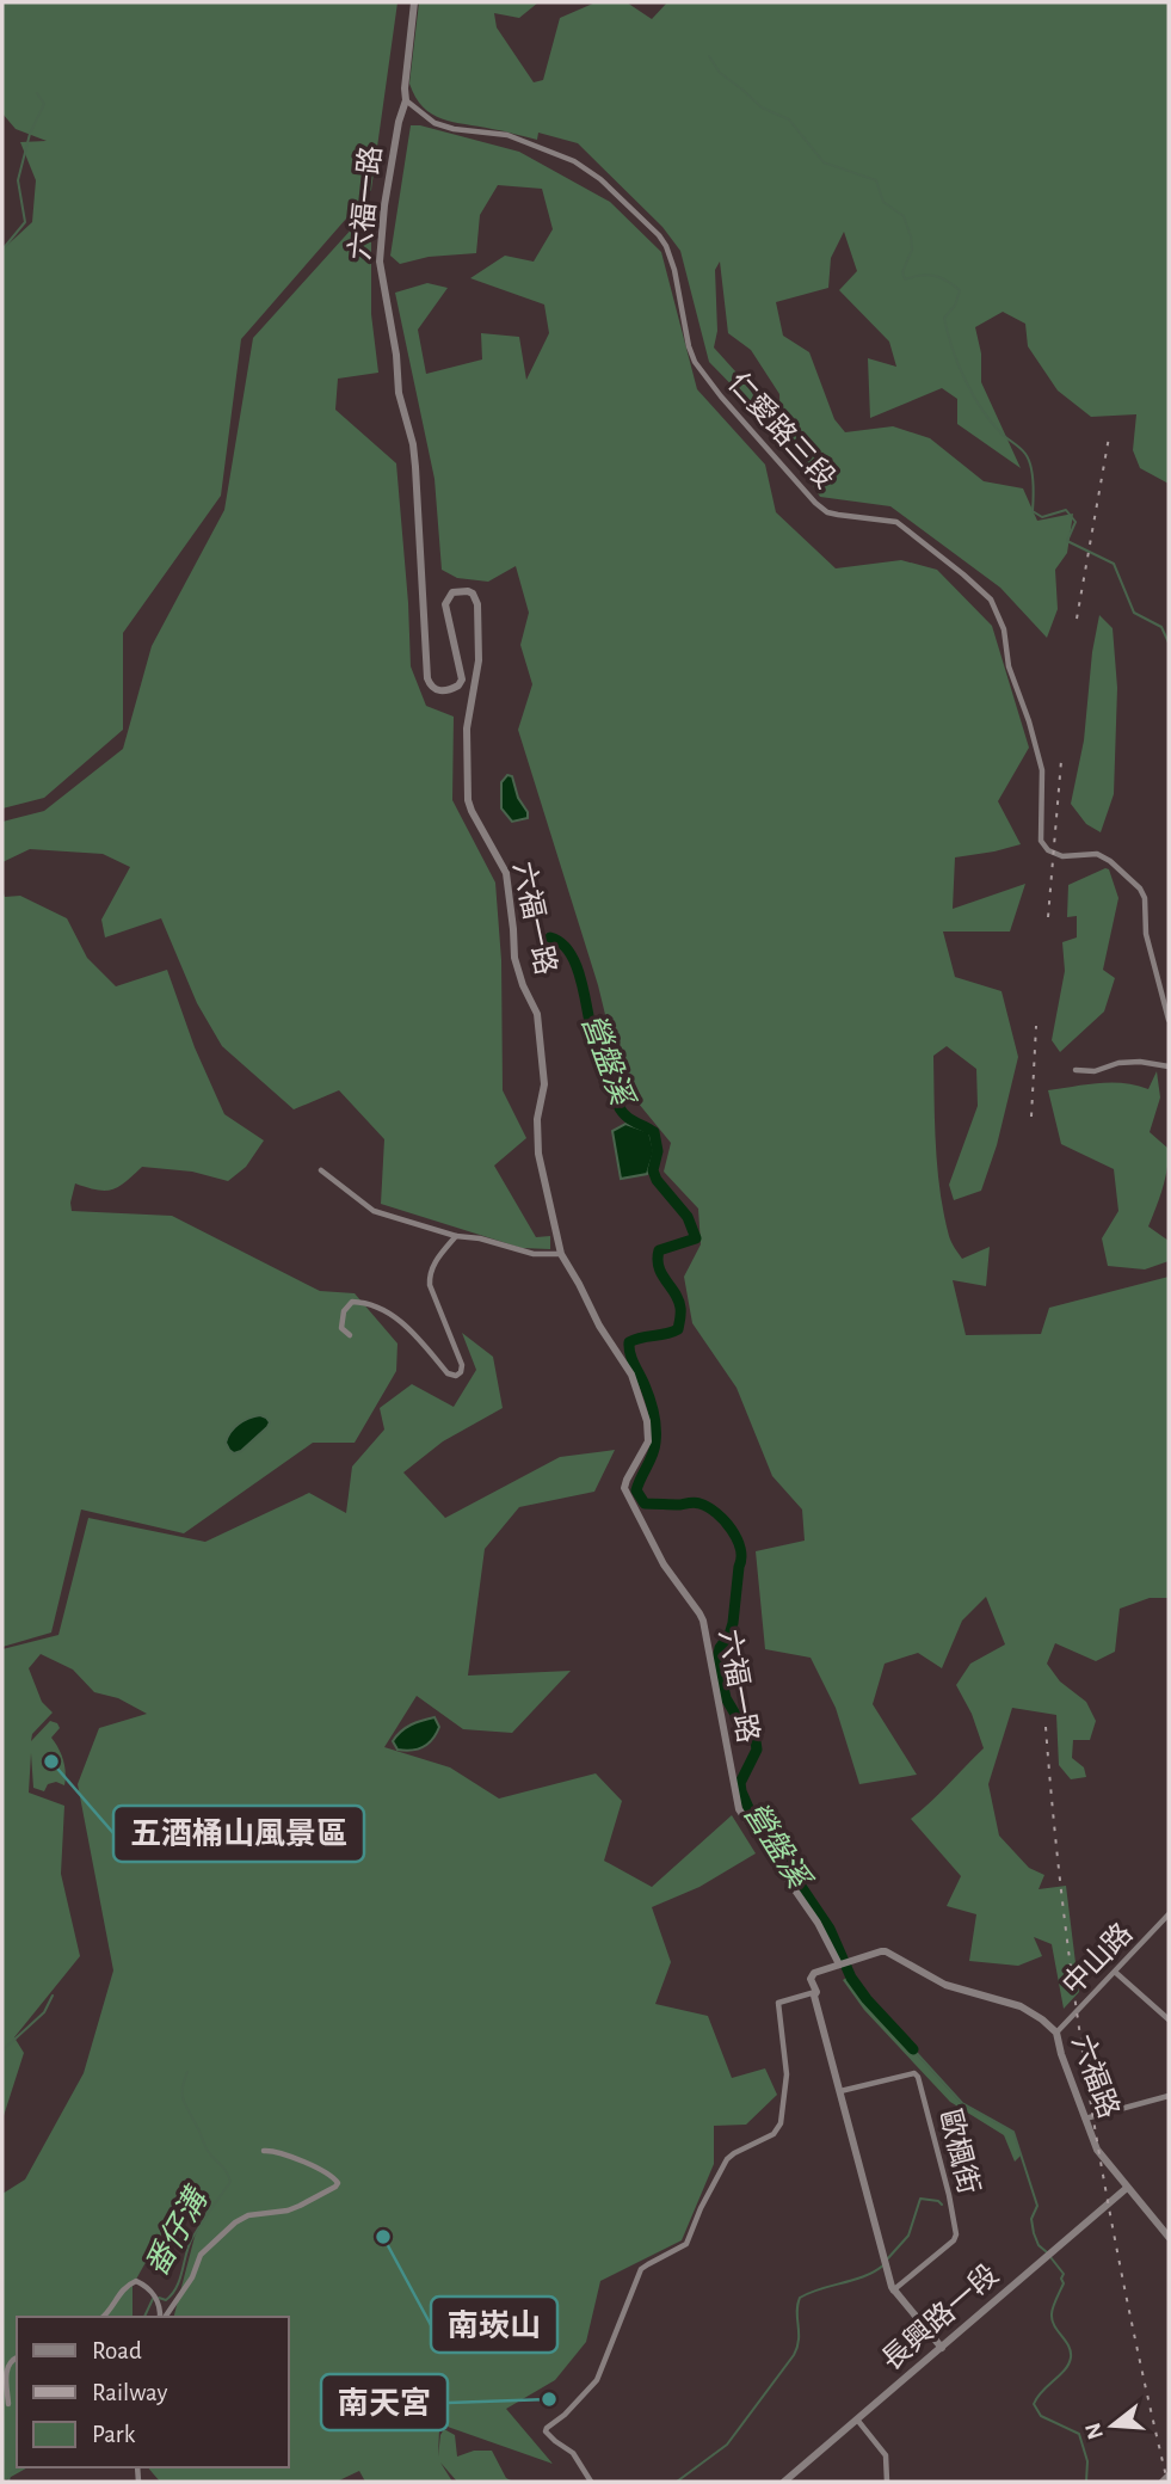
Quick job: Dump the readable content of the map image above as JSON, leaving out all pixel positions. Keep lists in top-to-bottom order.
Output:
{
  "streets": {
    "street": [
      "六福一路",
      "仁愛路三段",
      "中山路",
      "六福路",
      "歐楓街",
      "長興路一段"
    ]
  },
  "crossings": [
    ["六福一路", "仁愛路三段"],
    ["六福一路", "六福路"],
    ["中山路", "六福路"],
    ["六福路", "長興路一段"]
  ],
  "water": ["營盤溪", "番仔溝"],
  "places": ["五酒桶山風景區", "南崁山", "南天宮"],
  "legend": ["Road", "Railway", "Park"],
  "north": "left"
}
